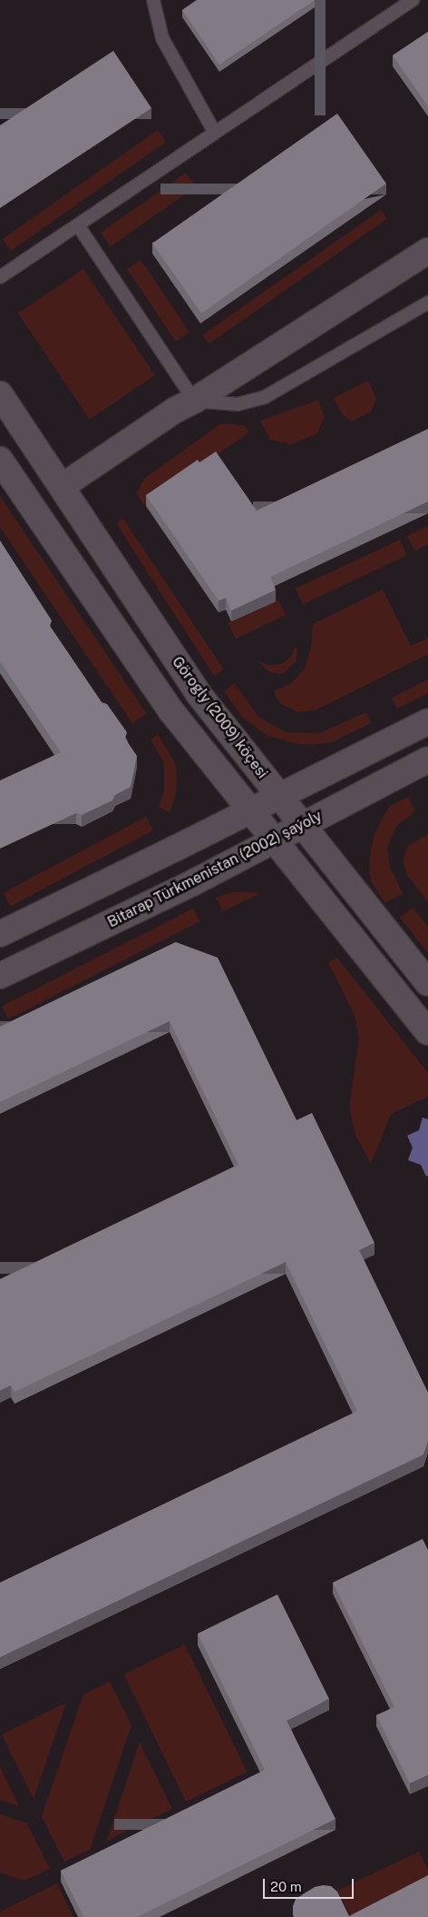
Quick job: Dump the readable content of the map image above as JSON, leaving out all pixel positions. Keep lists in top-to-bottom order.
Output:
{
  "streets": {
    "street": ["Görogly (2009) köçesi", "Bitarap Türkmenistan (2002) şaýoly"]
  },
  "crossings": [
    ["Görogly (2009) köçesi", "Bitarap Türkmenistan (2002) şaýoly"]
  ],
  "scale_bar": "20 m"
}
